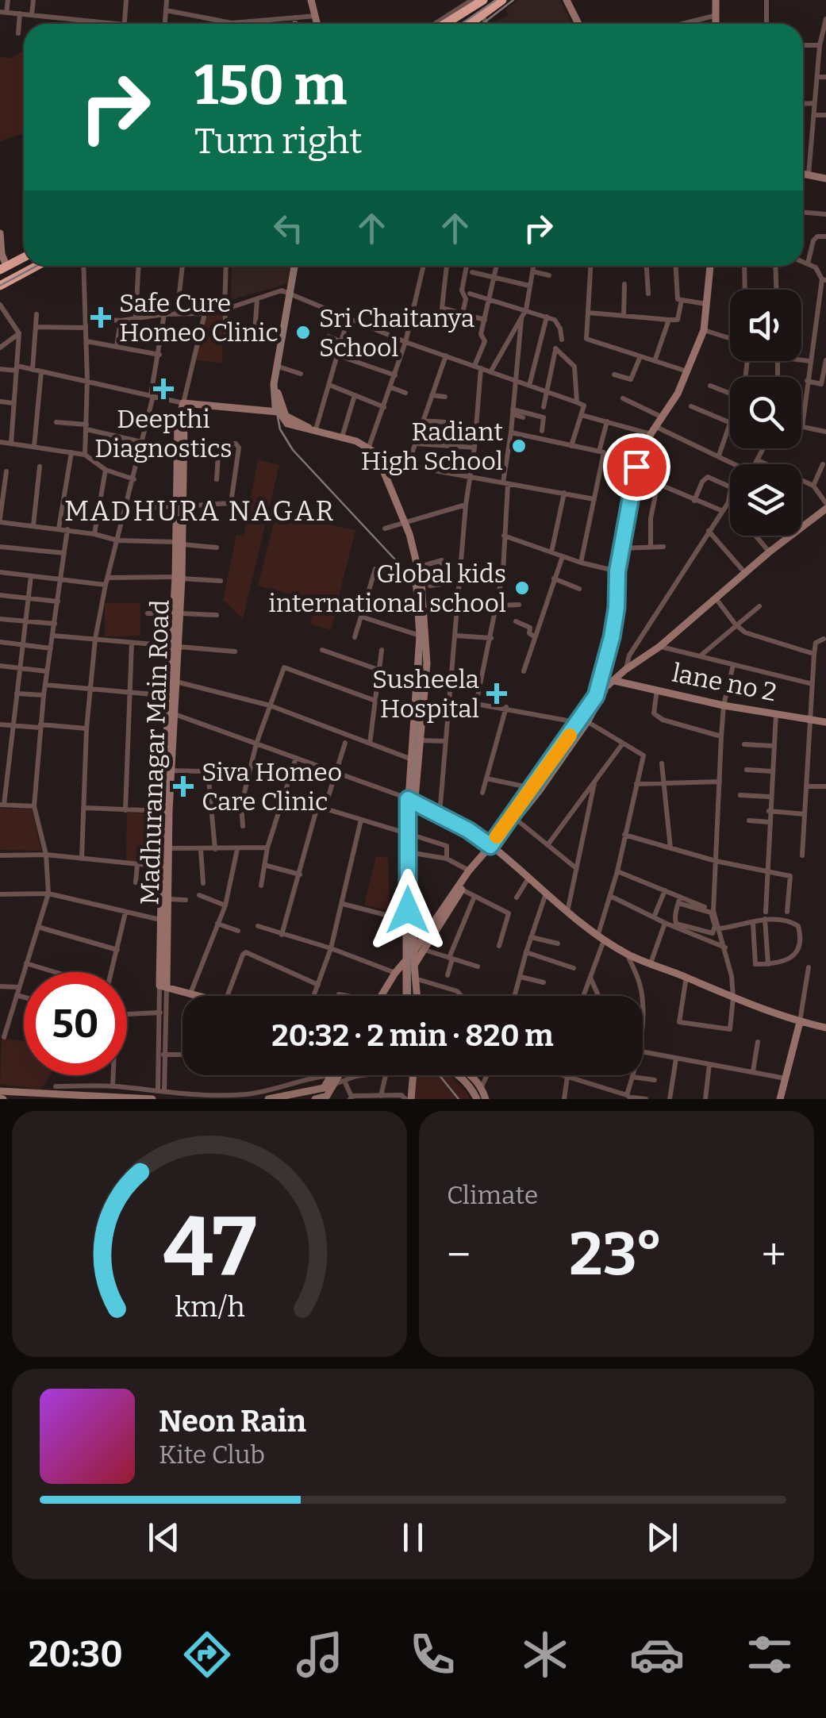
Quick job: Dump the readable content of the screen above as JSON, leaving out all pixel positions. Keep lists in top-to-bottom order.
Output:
{
  "streets": {
    "main road": ["lane no 2", "Madhuranagar Main Road"]
  },
  "districts": ["MADHURA NAGAR"],
  "places": {
    "health": [
      "Safe Cure Homeo Clinic",
      "Deepthi Diagnostics",
      "Susheela Hospital",
      "Siva Homeo Care Clinic"
    ],
    "other": ["Sri Chaitanya School", "Radiant High School", "Global kids international school"]
  },
  "page": {
    "turn": ["150 m", "Turn right"],
    "limit": "50",
    "trip": "20:32 · 2 min · 820 m",
    "tile": "Climate",
    "heat": ["−", "23°", "+"],
    "song": ["Neon Rain", "Kite Club"],
    "tabs": "20:30",
    "gauge": ["47", "km/h"]
  }
}
